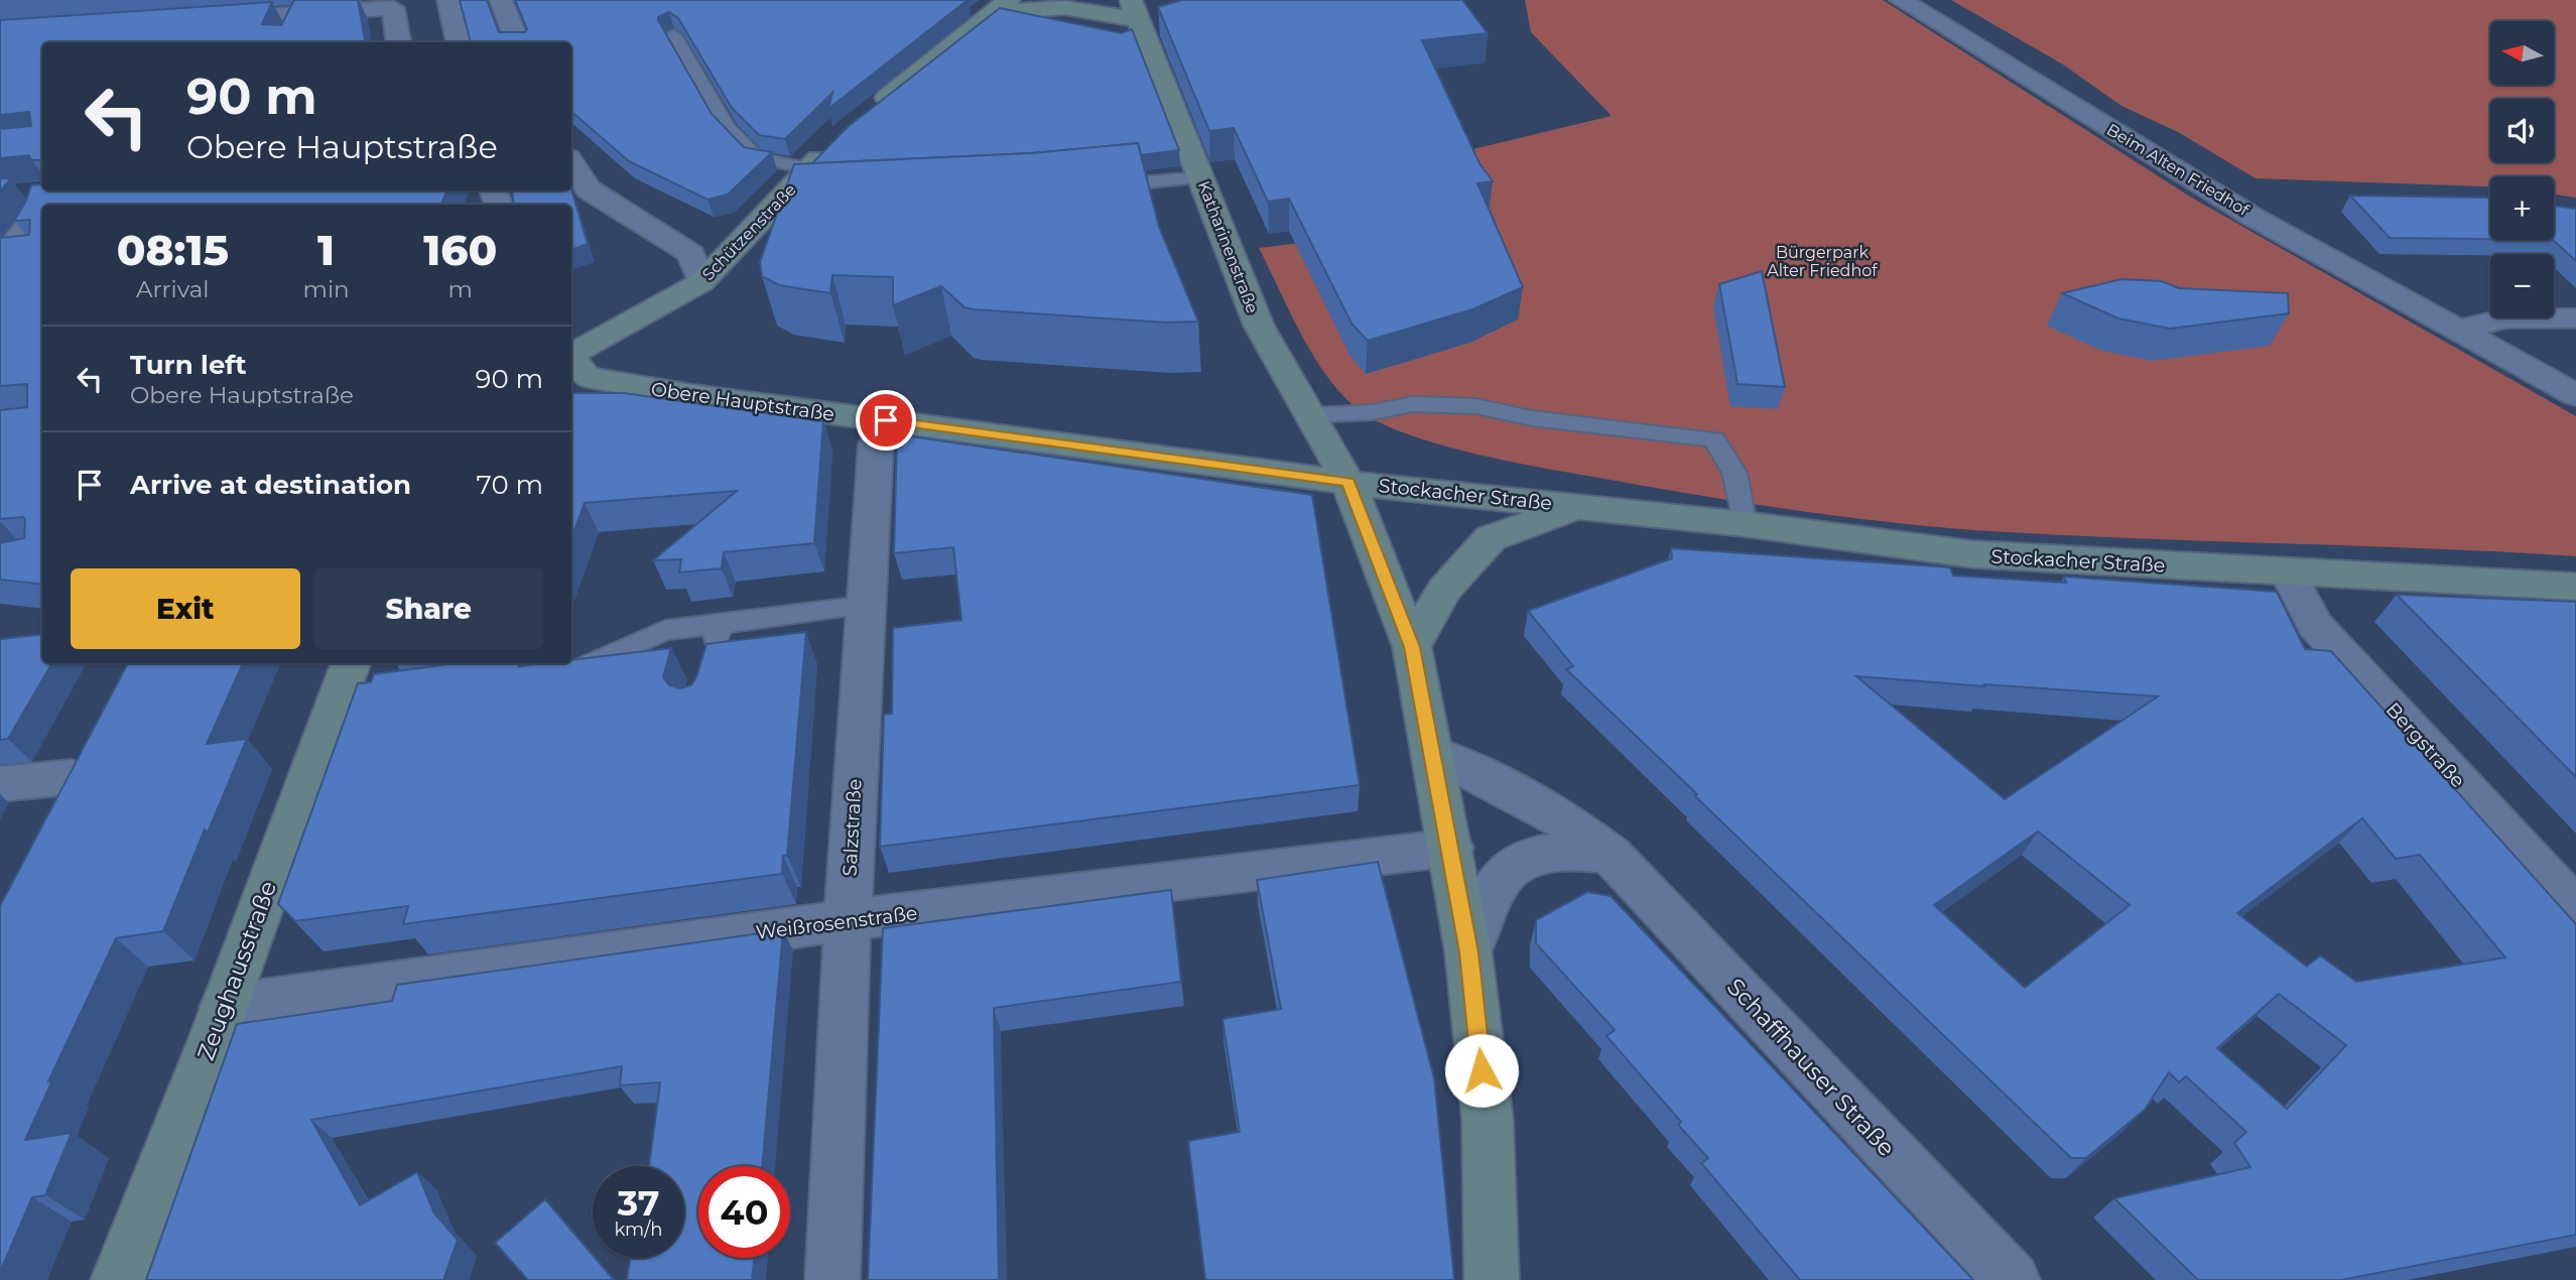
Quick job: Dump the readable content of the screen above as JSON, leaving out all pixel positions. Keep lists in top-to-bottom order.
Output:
{
  "streets": {
    "street": [
      "Beim Alten Friedhof",
      "Schützenstraße",
      "Katharinenstraße",
      "Obere Hauptstraße",
      "Stockacher Straße",
      "Bergstraße",
      "Salzstraße",
      "Weißrosenstraße",
      "Zeughausstraße",
      "Schaffhauser Straße"
    ]
  },
  "crossings": [
    ["Katharinenstraße", "Obere Hauptstraße"],
    ["Katharinenstraße", "Stockacher Straße"],
    ["Katharinenstraße", "Weißrosenstraße"],
    ["Katharinenstraße", "Schaffhauser Straße"],
    ["Obere Hauptstraße", "Stockacher Straße"],
    ["Obere Hauptstraße", "Salzstraße"],
    ["Stockacher Straße", "Bergstraße"],
    ["Salzstraße", "Weißrosenstraße"],
    ["Weißrosenstraße", "Zeughausstraße"]
  ],
  "parks": ["Bürgerpark Alter Friedhof"],
  "north": "left",
  "page": {
    "map_buttons": ["+", "−"],
    "turn": ["90 m", "Obere Hauptstraße"],
    "eta": [
      "08:15",
      "Arrival",
      "1",
      "min",
      "160",
      "m"
    ],
    "list": [
      {
        "name": "Turn left",
        "note": "Obere Hauptstraße",
        "value": "90 m"
      },
      {
        "name": "Arrive at destination",
        "value": "70 m"
      }
    ],
    "buttons": ["Exit", "Share"],
    "speed": "37 km/h",
    "limit": "40"
  }
}
